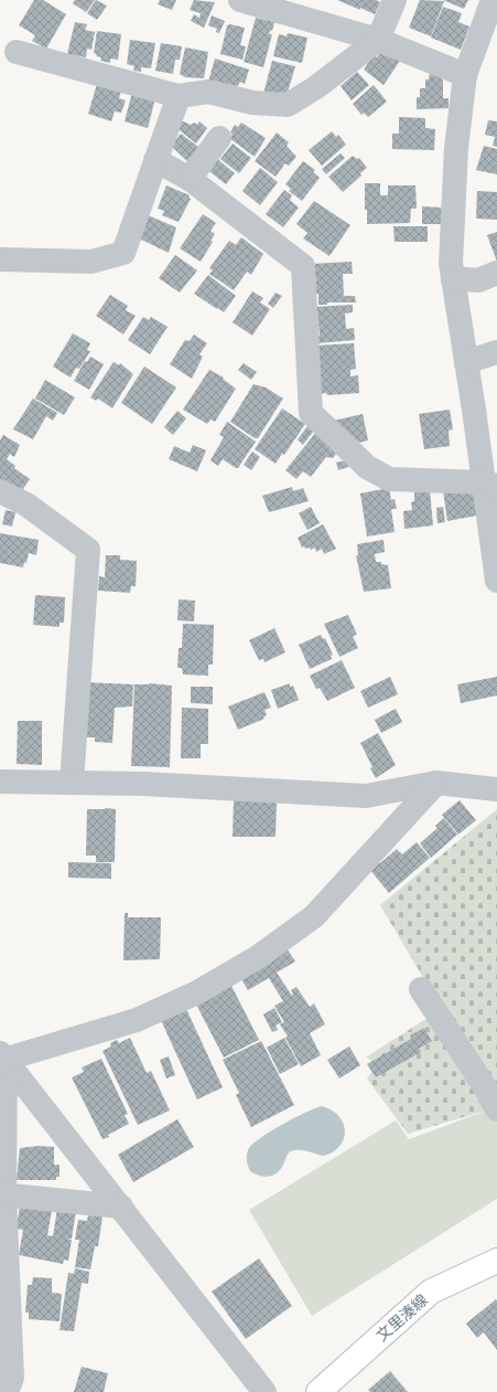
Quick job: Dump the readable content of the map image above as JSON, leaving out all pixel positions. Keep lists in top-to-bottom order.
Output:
{
  "streets": {
    "main road": ["文里湊線"]
  }
}
